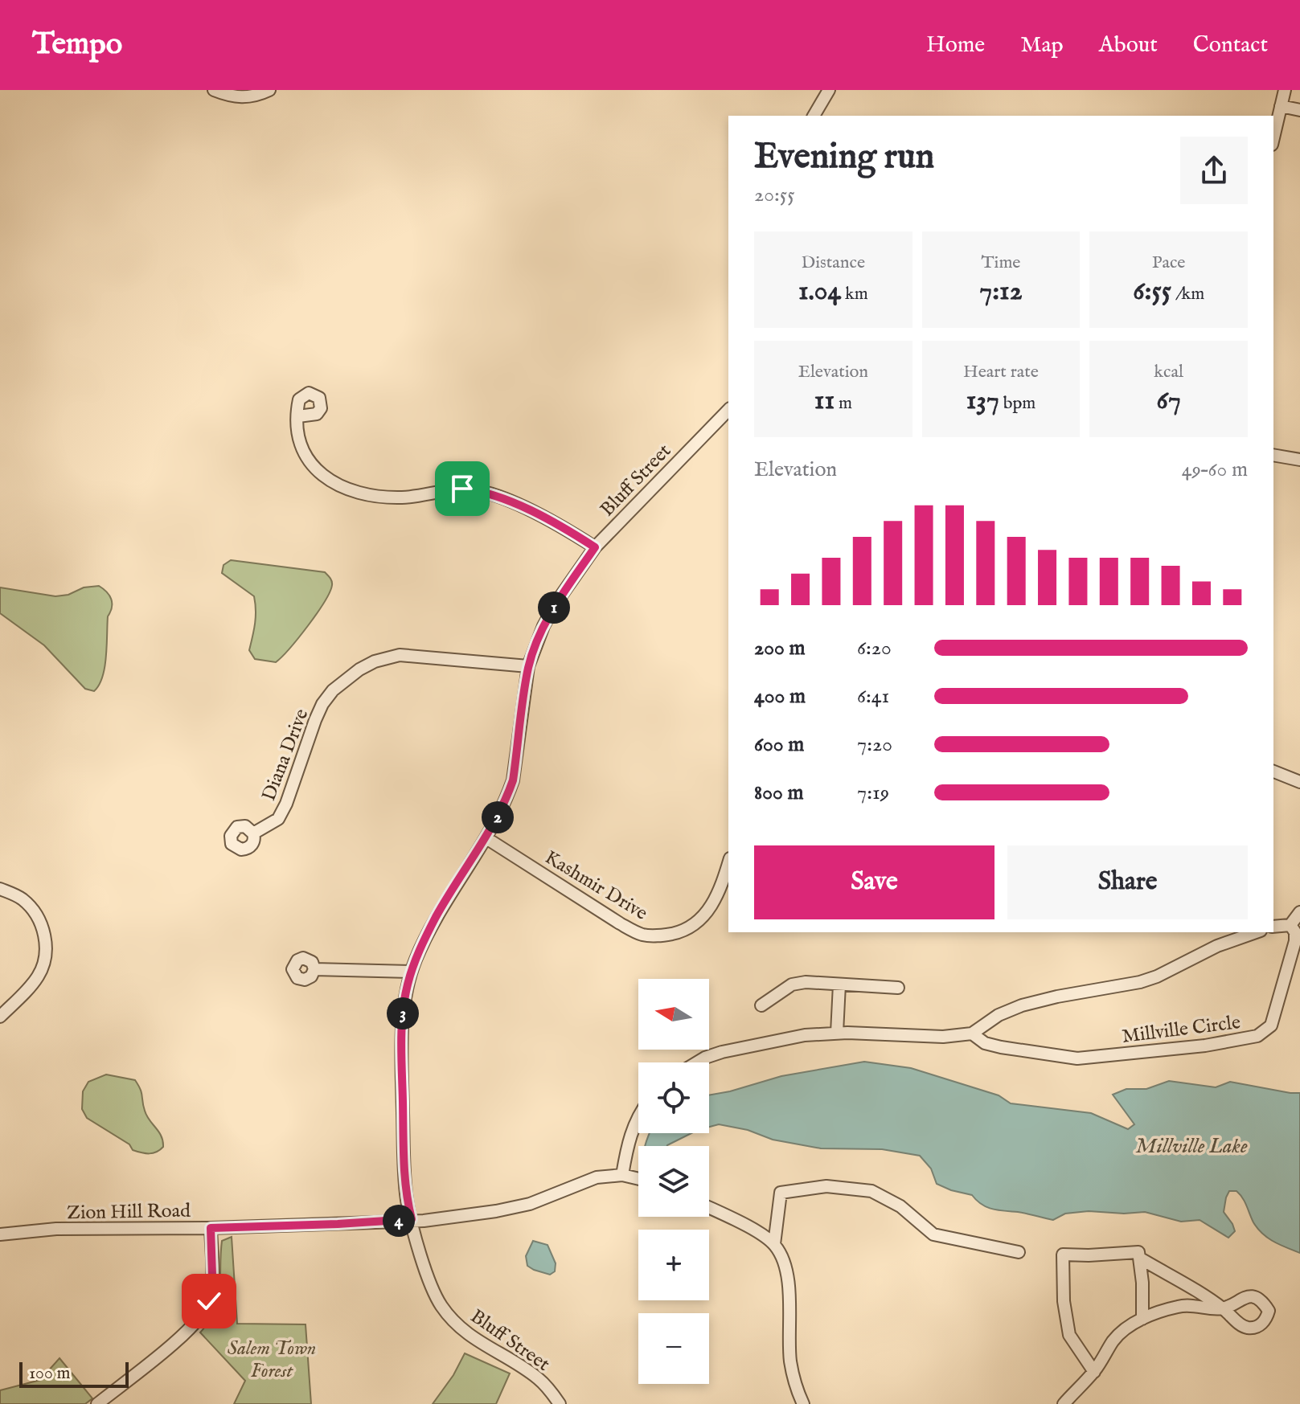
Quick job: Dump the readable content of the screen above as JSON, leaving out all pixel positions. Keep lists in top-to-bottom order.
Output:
{
  "streets": {
    "street": [
      "Bluff Street",
      "Diana Drive",
      "Kashmir Drive",
      "Millville Circle",
      "Zion Hill Road"
    ]
  },
  "crossings": [
    ["Bluff Street", "Diana Drive"],
    ["Bluff Street", "Kashmir Drive"],
    ["Bluff Street", "Zion Hill Road"]
  ],
  "water": ["Millville Lake"],
  "parks": ["Salem Town Forest"],
  "scale_bar": "100 m",
  "north": "left",
  "page": {
    "header": "Tempo",
    "nav": [
      "Home",
      "Map",
      "About",
      "Contact"
    ],
    "heading": ["Evening run", "20:55"],
    "stats": [
      ["Distance", "1.04 km"],
      ["Time", "7:12"],
      ["Pace", "6:55 /km"],
      ["Elevation", "11 m"],
      ["Heart rate", "137 bpm"],
      ["kcal", "67"]
    ],
    "chart": ["Elevation", "49–60 m"],
    "pins": [
      "1",
      "2",
      "3",
      "4"
    ],
    "list": [
      {
        "name": "200 m",
        "note": "6:20"
      },
      {
        "name": "400 m",
        "note": "6:41"
      },
      {
        "name": "600 m",
        "note": "7:20"
      },
      {
        "name": "800 m",
        "note": "7:19"
      }
    ],
    "buttons": ["Save", "Share"],
    "map_buttons": ["+", "−"],
    "scale": "100 m"
  }
}
